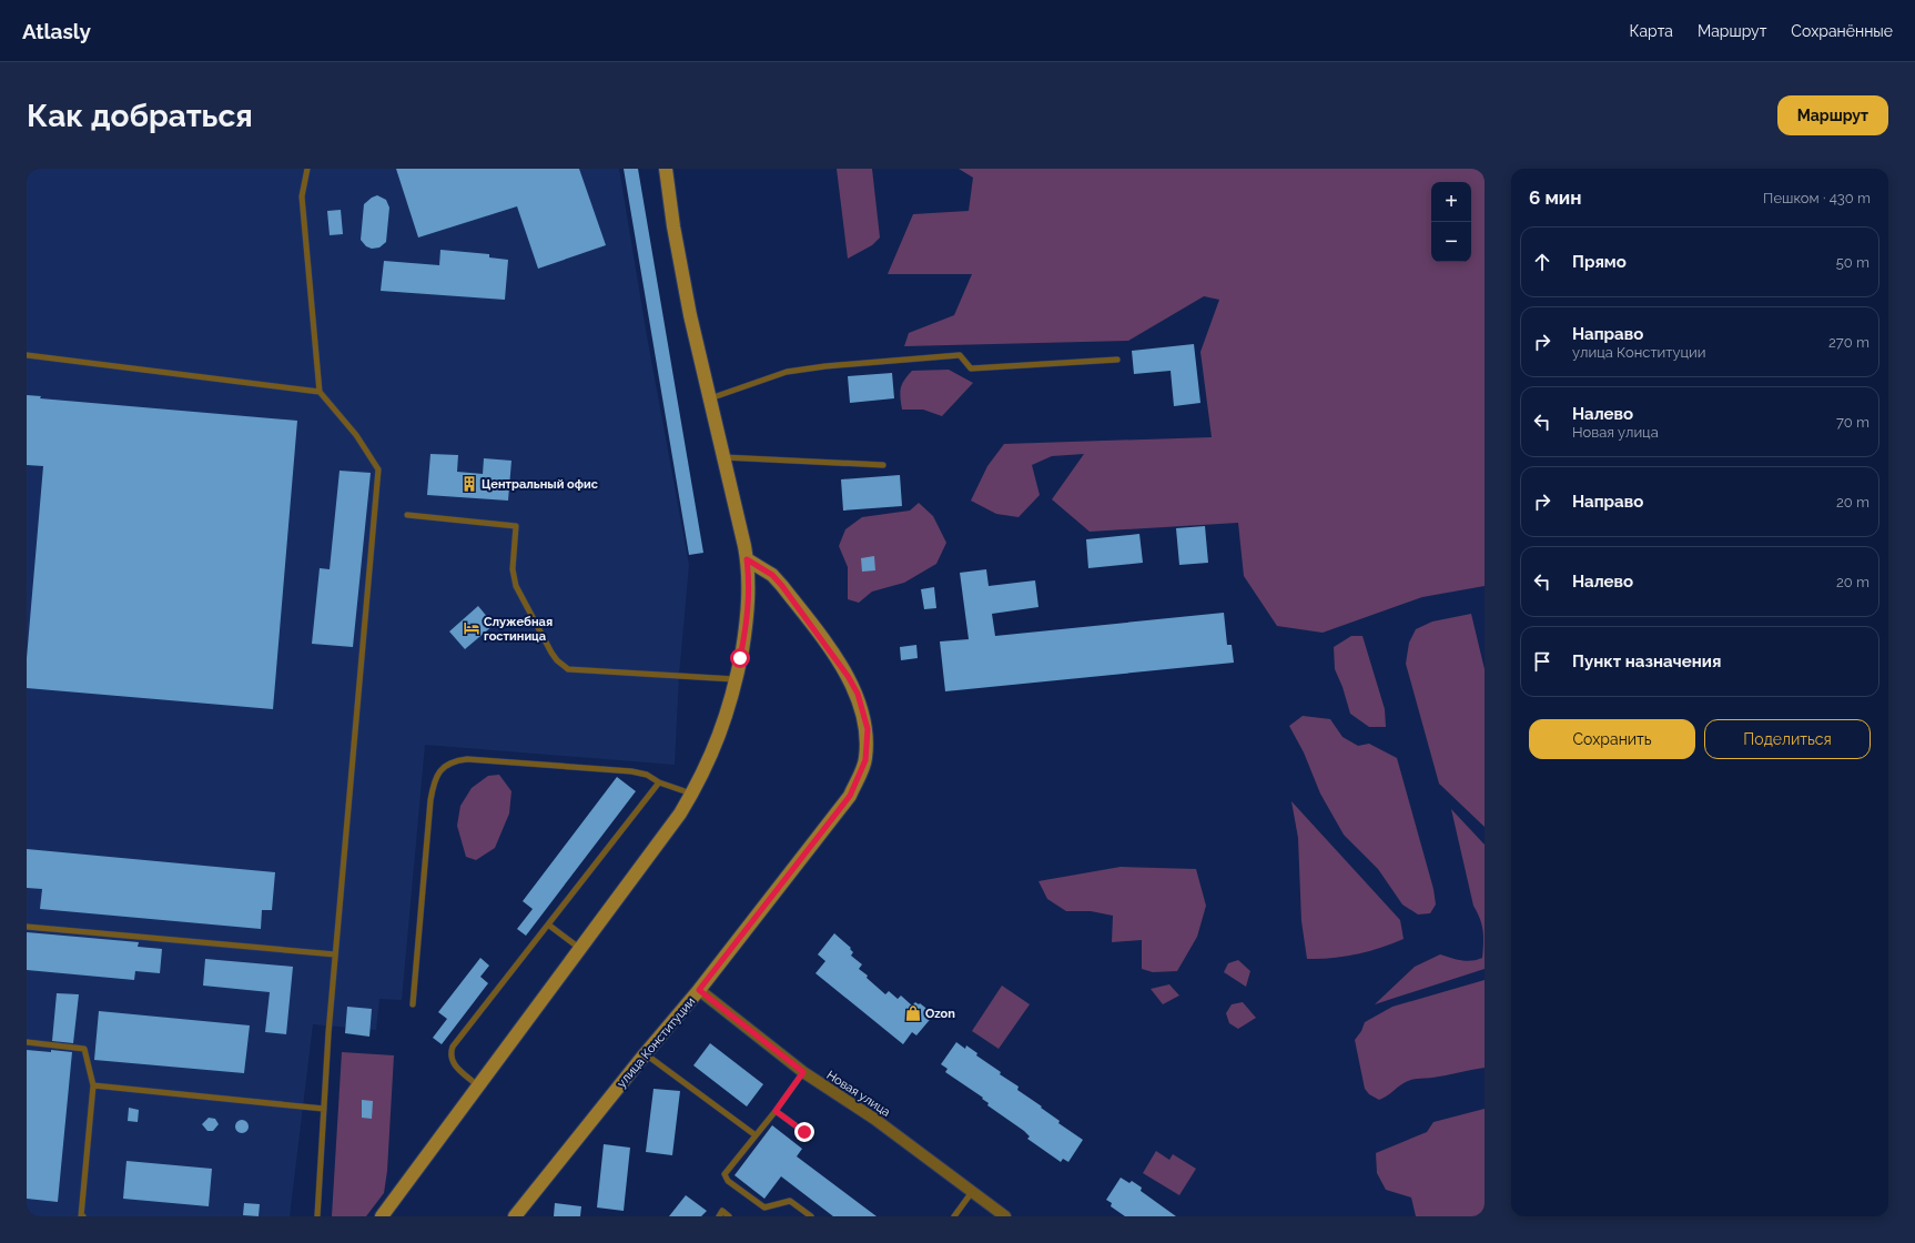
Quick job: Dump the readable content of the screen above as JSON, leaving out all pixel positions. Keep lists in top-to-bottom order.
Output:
{
  "streets": {
    "street": ["улица Конституции", "Новая улица"]
  },
  "crossings": [
    ["улица Конституции", "Новая улица"]
  ],
  "places": {
    "building": ["Центральный офис"],
    "hotel": ["Служебная гостиница"],
    "shop": ["Ozon"]
  },
  "page": {
    "header": "Atlasly",
    "nav": ["Карта", "Маршрут", "Сохранённые"],
    "buttons": [
      "Маршрут",
      ["Сохранить", "Поделиться"]
    ],
    "title": "Как добраться",
    "heading": ["6 мин", "Пешком · 430 m"],
    "map_buttons": ["+", "−"],
    "list": [
      ["Прямо", "50 m"],
      ["Направо", "улица Конституции", "270 m"],
      ["Налево", "Новая улица", "70 m"],
      ["Направо", "20 m"],
      ["Налево", "20 m"],
      "Пункт назначения"
    ]
  }
}
